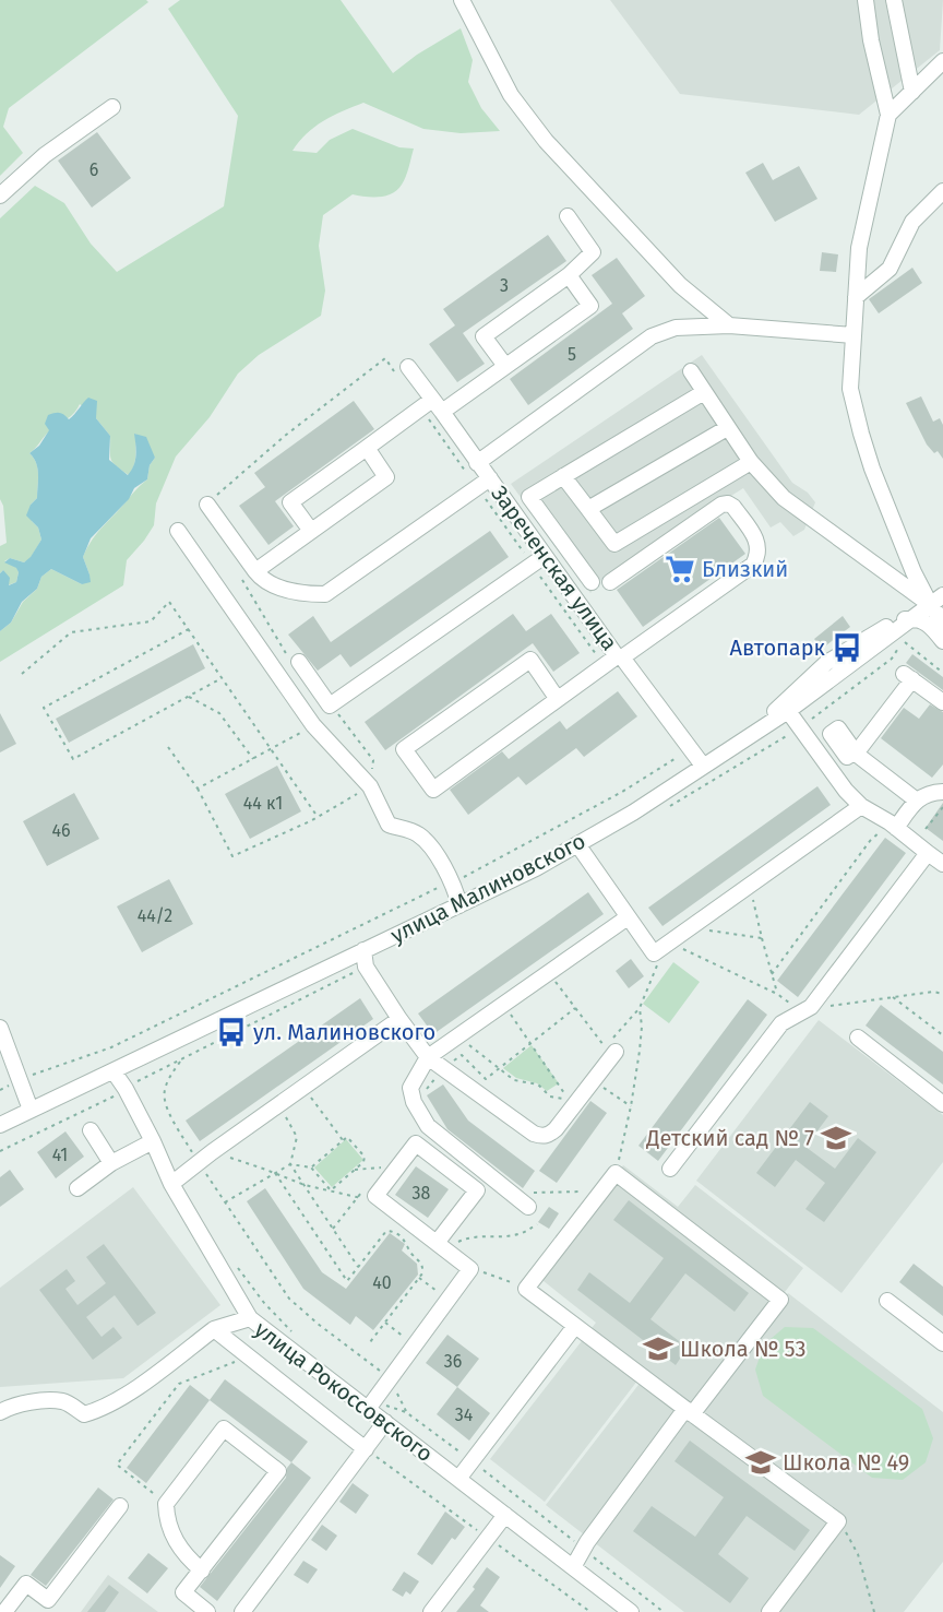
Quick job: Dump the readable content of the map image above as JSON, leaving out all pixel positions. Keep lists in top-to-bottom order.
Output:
{
  "streets": {
    "street": ["Зареченская улица", "улица Малиновского", "улица Рокоссовского"]
  },
  "crossings": [
    ["Зареченская улица", "улица Малиновского"],
    ["улица Малиновского", "улица Рокоссовского"]
  ],
  "places": {
    "supermarket": ["Близкий"],
    "bus stop": ["Автопарк", "ул. Малиновского"],
    "school or university": ["Детский сад № 7", "Школа № 53", "Школа № 49"]
  },
  "house_numbers": [
    "6",
    "3",
    "5",
    "44 к1",
    "46",
    "44/2",
    "41",
    "38",
    "40",
    "36",
    "34"
  ]
}
